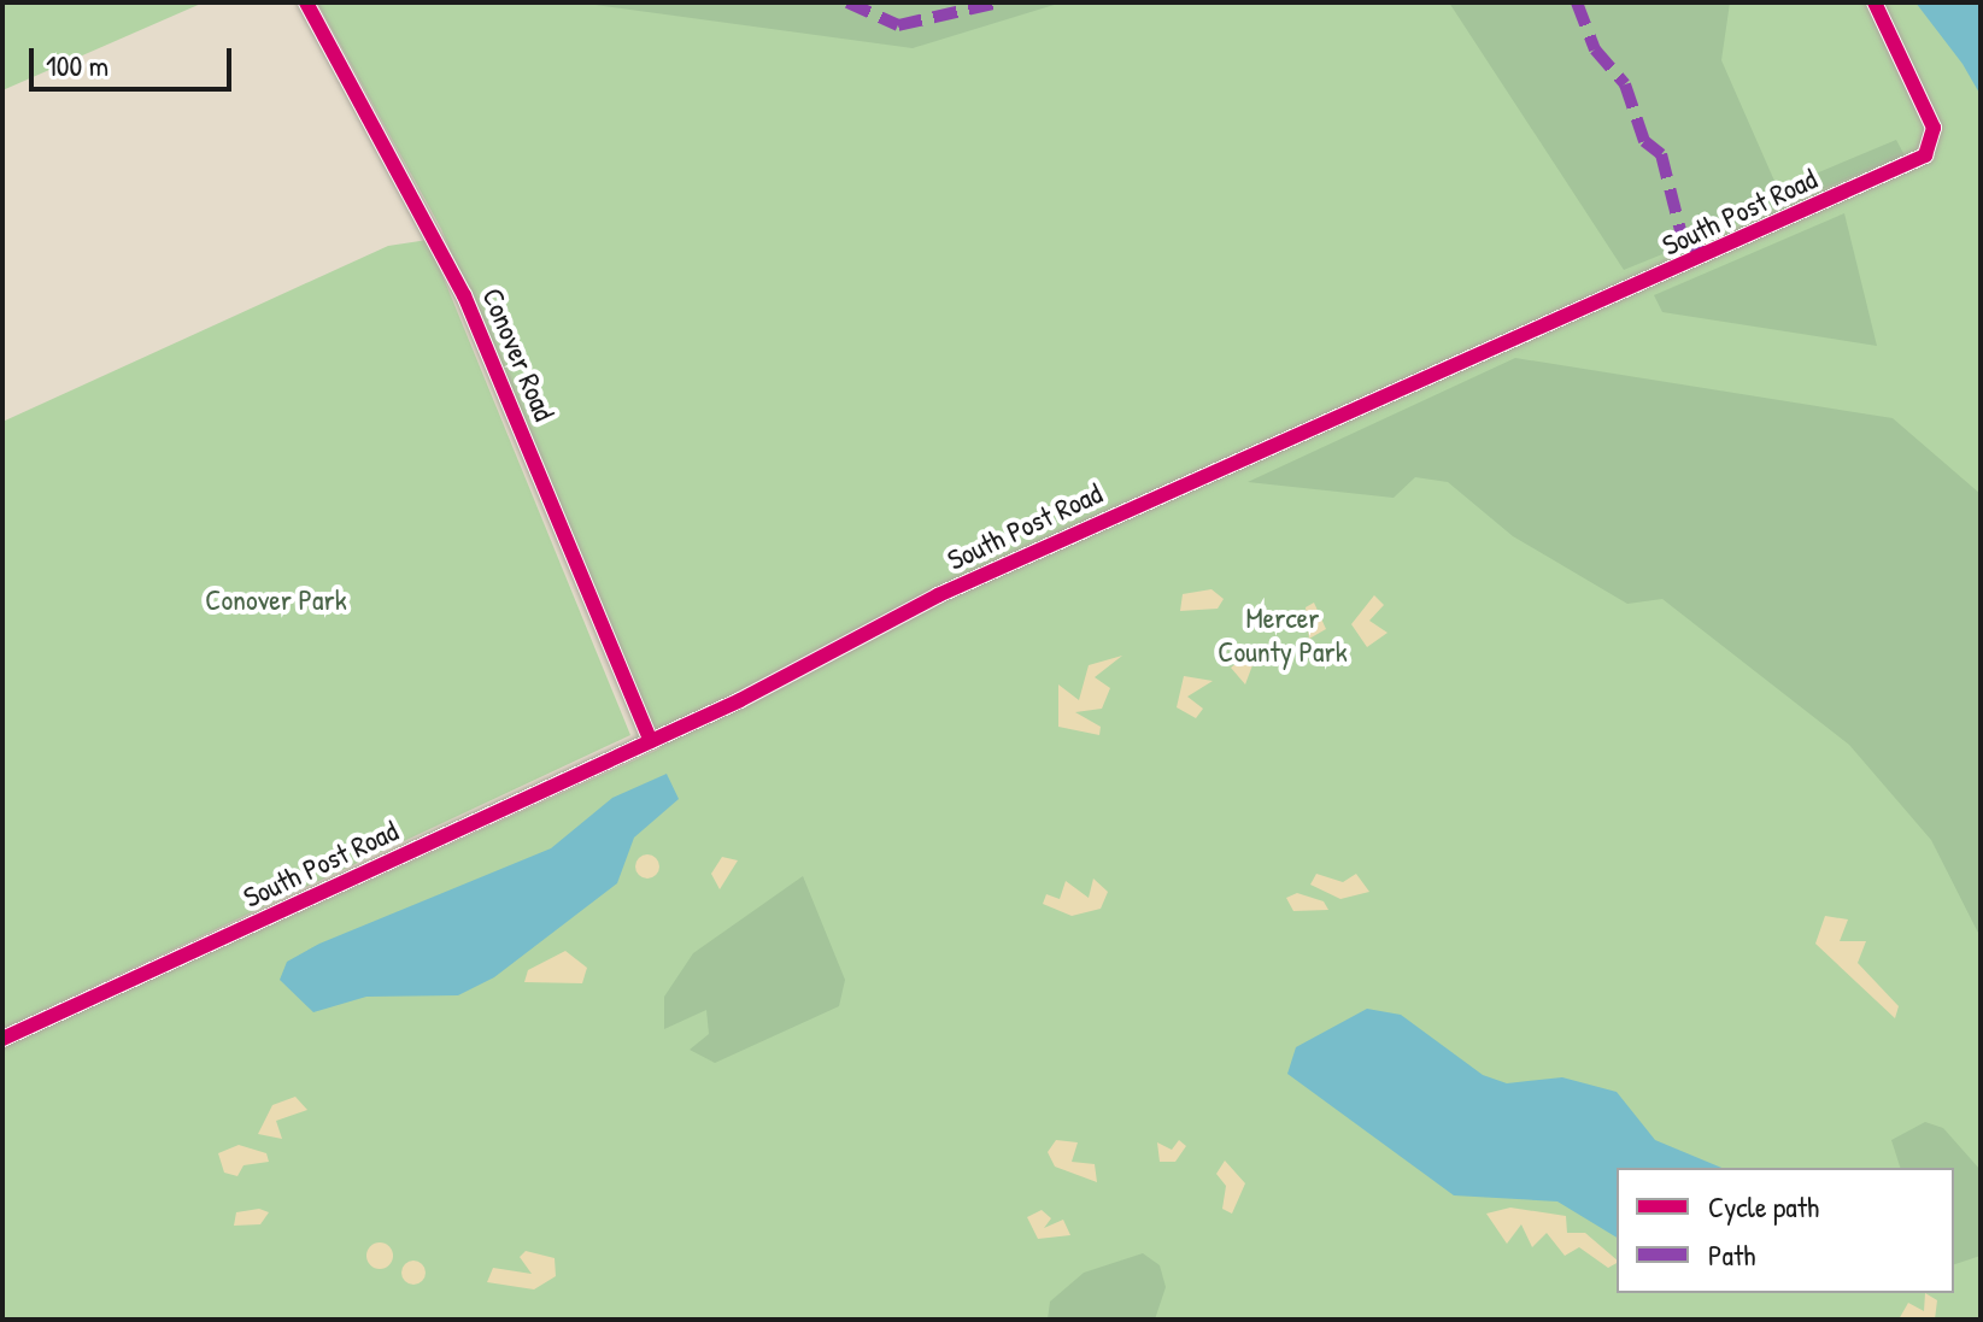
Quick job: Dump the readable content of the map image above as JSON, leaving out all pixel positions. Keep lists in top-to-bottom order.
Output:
{
  "streets": {
    "street": ["South Post Road", "Conover Road"]
  },
  "crossings": [
    ["South Post Road", "Conover Road"]
  ],
  "parks": ["Conover Park", "Mercer County Park"],
  "legend": ["Cycle path", "Path"],
  "scale_bar": "100 m"
}
